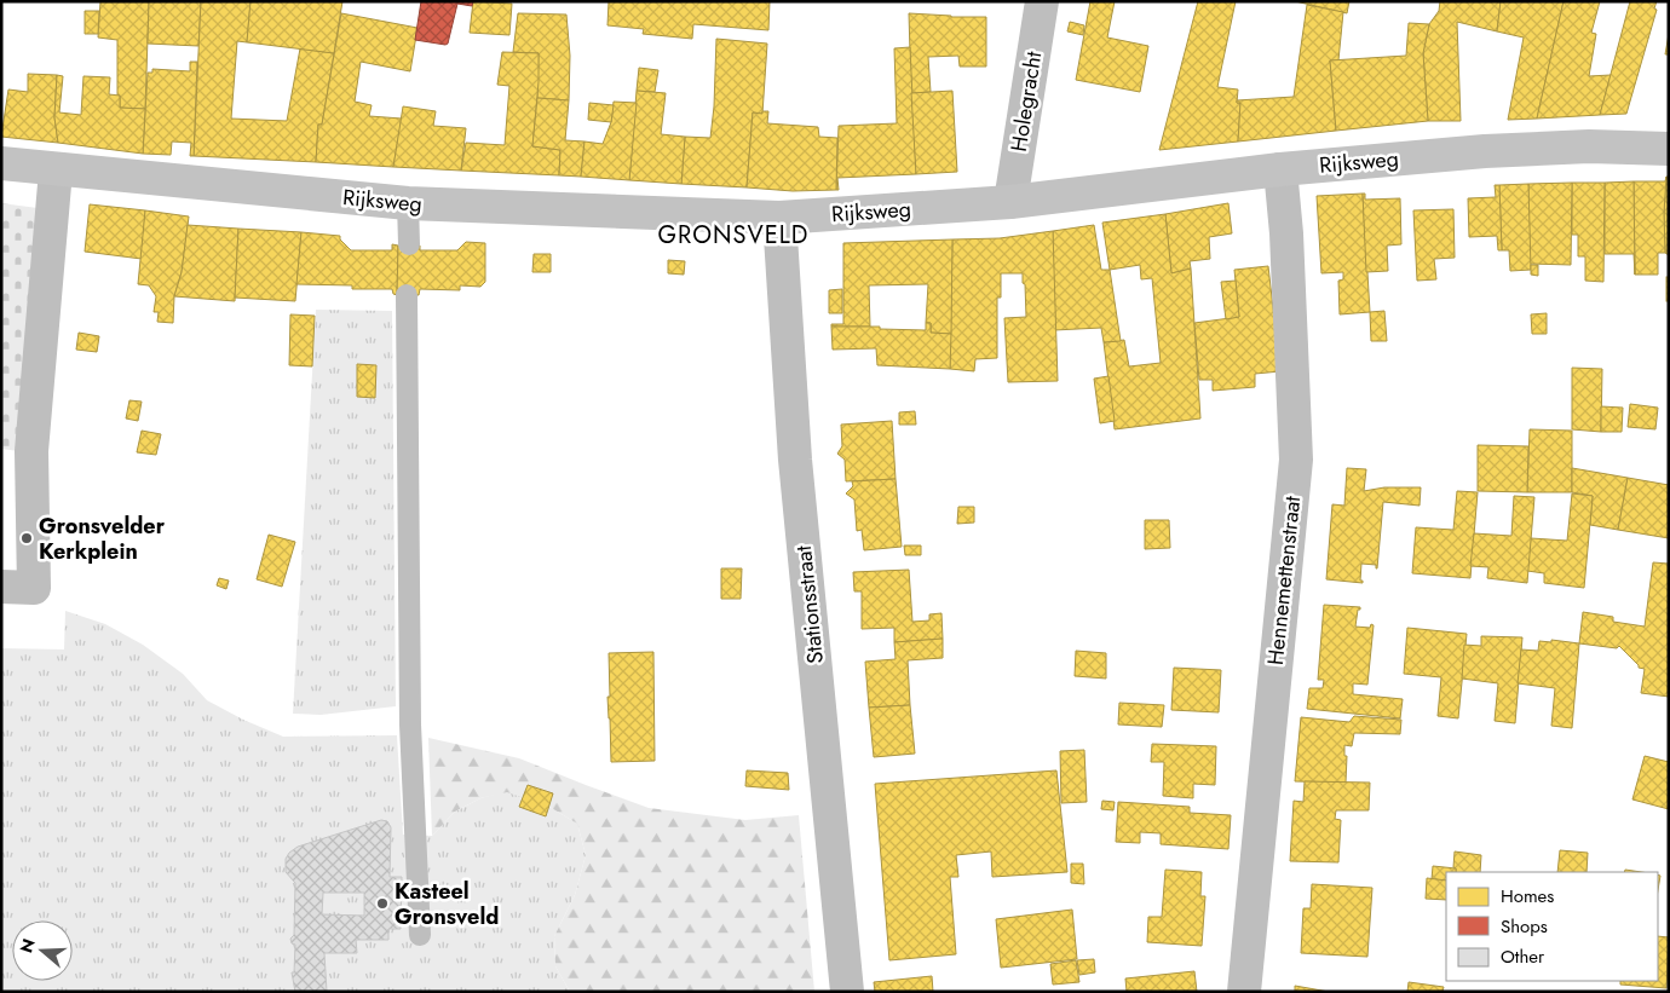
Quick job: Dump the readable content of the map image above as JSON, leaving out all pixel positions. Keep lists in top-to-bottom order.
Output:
{
  "streets": {
    "street": [
      "Holegracht",
      "Rijksweg",
      "Hennemettenstraat",
      "Stationsstraat"
    ]
  },
  "crossings": [
    ["Holegracht", "Rijksweg"],
    ["Rijksweg", "Hennemettenstraat"],
    ["Rijksweg", "Stationsstraat"]
  ],
  "districts": ["GRONSVELD"],
  "places": ["Gronsvelder Kerkplein", "Kasteel Gronsveld"],
  "legend": ["Homes", "Shops", "Other"],
  "north": "left"
}
